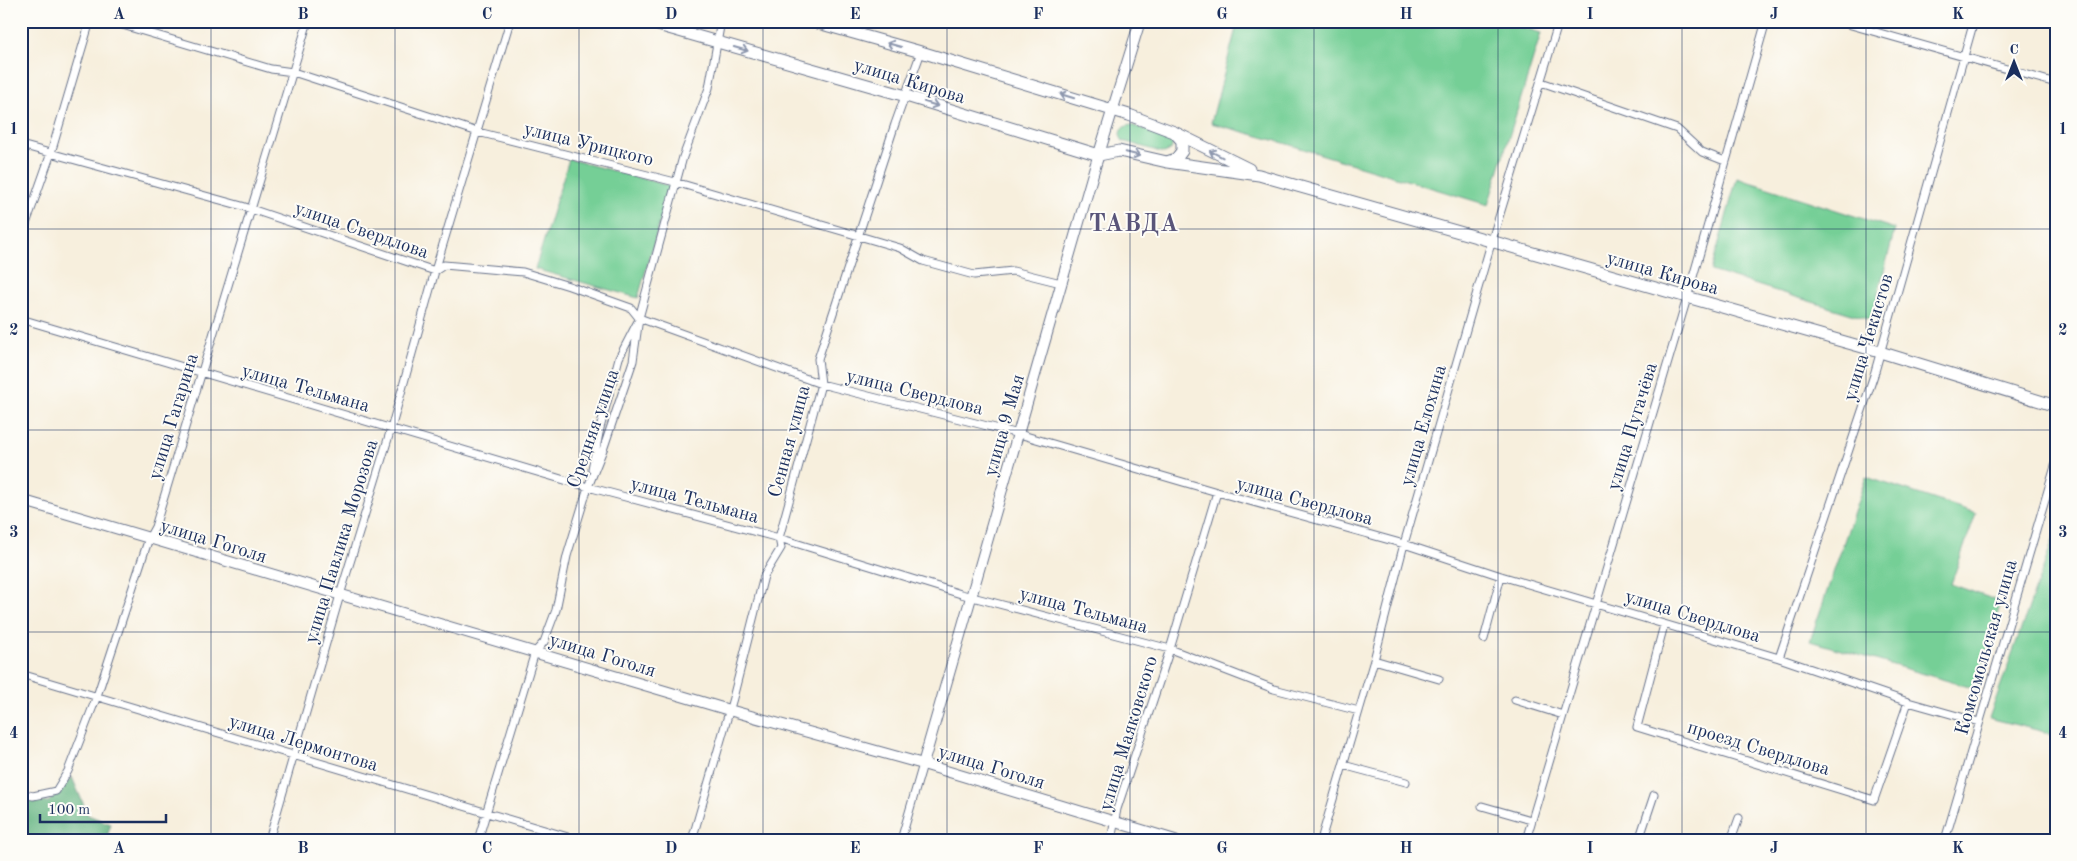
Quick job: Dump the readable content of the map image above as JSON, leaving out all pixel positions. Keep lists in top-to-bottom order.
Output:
{
  "streets": {
    "main road": ["улица Кирова"],
    "street": [
      "улица Урицкого",
      "улица Свердлова",
      "улица Чекистов",
      "улица Тельмана",
      "улица Гагарина",
      "улица 9 Мая",
      "улица Елохина",
      "улица Пугачёва",
      "Средняя улица",
      "Сенная улица",
      "улица Гоголя",
      "улица Павлика Морозова",
      "Комсомольская улица",
      "улица Маяковского",
      "улица Лермонтова",
      "проезд Свердлова"
    ]
  },
  "crossings": [
    ["улица Кирова", "улица Чекистов"],
    ["улица Кирова", "улица 9 Мая"],
    ["улица Кирова", "улица Елохина"],
    ["улица Кирова", "улица Пугачёва"],
    ["улица Кирова", "Средняя улица"],
    ["улица Кирова", "Сенная улица"],
    ["улица Урицкого", "улица Гагарина"],
    ["улица Урицкого", "улица 9 Мая"],
    ["улица Урицкого", "Средняя улица"],
    ["улица Урицкого", "Сенная улица"],
    ["улица Урицкого", "улица Павлика Морозова"],
    ["улица Свердлова", "улица Чекистов"],
    ["улица Свердлова", "улица Гагарина"],
    ["улица Свердлова", "улица 9 Мая"],
    ["улица Свердлова", "улица Елохина"],
    ["улица Свердлова", "улица Пугачёва"],
    ["улица Свердлова", "Средняя улица"],
    ["улица Свердлова", "Сенная улица"],
    ["улица Свердлова", "улица Павлика Морозова"],
    ["улица Свердлова", "Комсомольская улица"],
    ["улица Свердлова", "улица Маяковского"],
    ["улица Свердлова", "проезд Свердлова"],
    ["улица Тельмана", "улица Гагарина"],
    ["улица Тельмана", "улица 9 Мая"],
    ["улица Тельмана", "улица Елохина"],
    ["улица Тельмана", "Средняя улица"],
    ["улица Тельмана", "Сенная улица"],
    ["улица Тельмана", "улица Павлика Морозова"],
    ["улица Тельмана", "улица Маяковского"],
    ["улица Гагарина", "улица Гоголя"],
    ["улица Гагарина", "улица Лермонтова"],
    ["улица 9 Мая", "улица Гоголя"],
    ["Средняя улица", "улица Гоголя"],
    ["Средняя улица", "улица Лермонтова"],
    ["Сенная улица", "улица Гоголя"],
    ["улица Гоголя", "улица Павлика Морозова"],
    ["улица Гоголя", "улица Маяковского"],
    ["улица Павлика Морозова", "улица Лермонтова"]
  ],
  "districts": ["ТАВДА"],
  "scale_bar": "100 m",
  "north": "top",
  "grid": {
    "columns": [
      "A",
      "B",
      "C",
      "D",
      "E",
      "F",
      "G",
      "H",
      "I",
      "J",
      "K"
    ],
    "rows": [
      "1",
      "2",
      "3",
      "4"
    ]
  }
}
